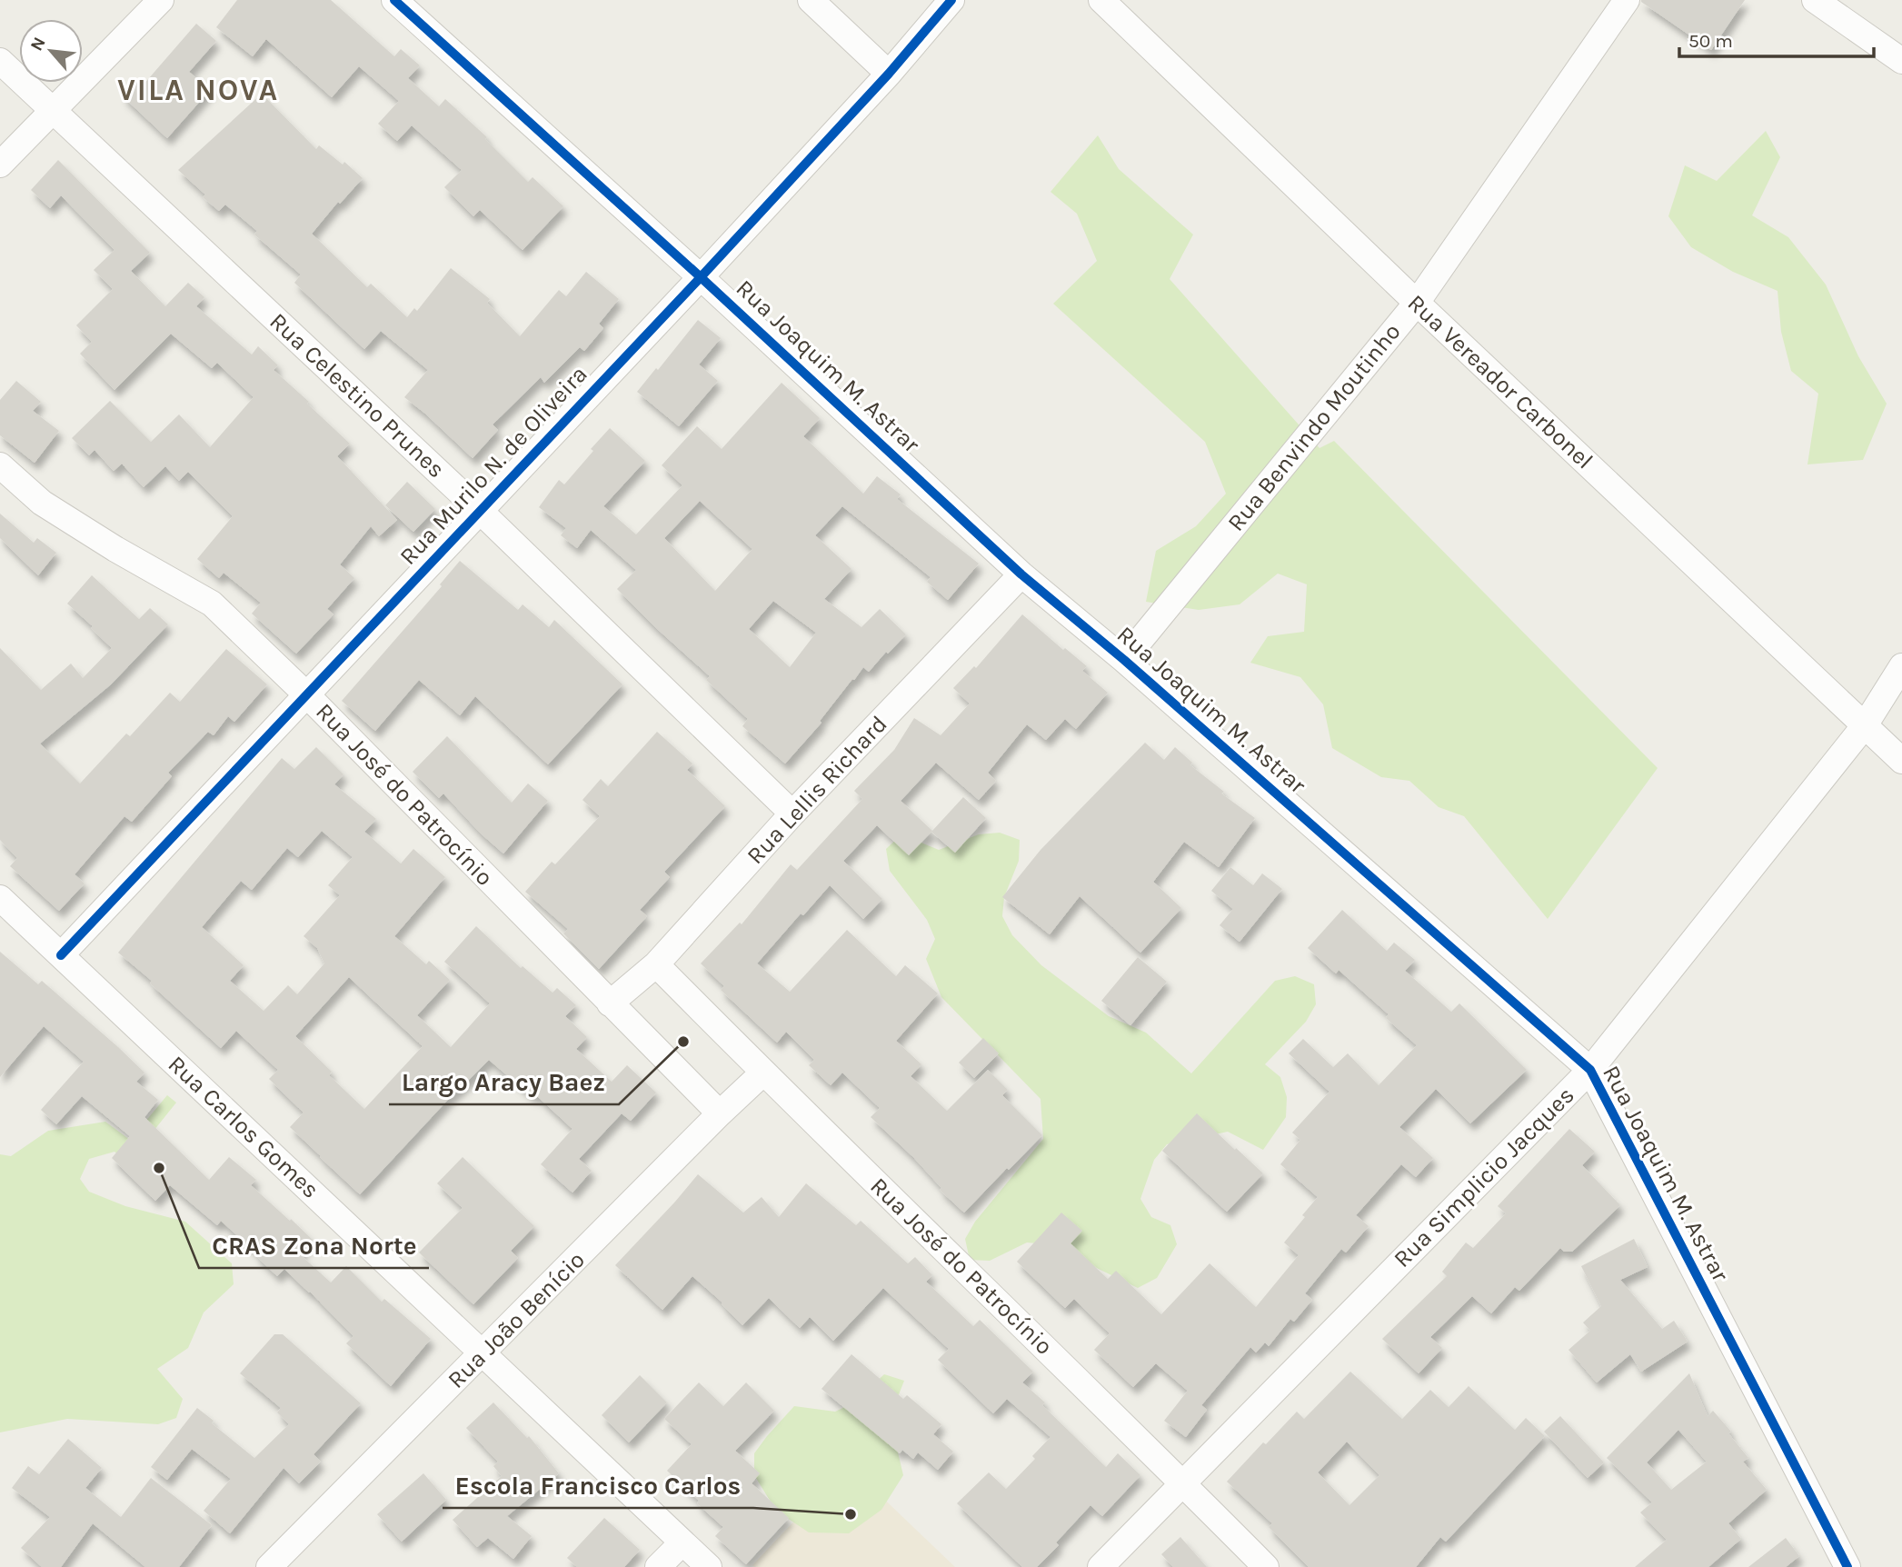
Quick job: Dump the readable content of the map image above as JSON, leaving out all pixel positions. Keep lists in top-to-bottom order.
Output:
{
  "streets": {
    "street": [
      "Rua Joaquim M. Astrar",
      "Rua Vereador Carbonel",
      "Rua Celestino Prunes",
      "Rua Benvindo Moutinho",
      "Rua Murilo N. de Oliveira",
      "Rua Lellis Richard",
      "Rua José do Patrocínio",
      "Rua Carlos Gomes",
      "Rua Simplicio Jacques",
      "Rua João Benício"
    ]
  },
  "crossings": [
    ["Rua Joaquim M. Astrar", "Rua Benvindo Moutinho"],
    ["Rua Joaquim M. Astrar", "Rua Murilo N. de Oliveira"],
    ["Rua Joaquim M. Astrar", "Rua Lellis Richard"],
    ["Rua Joaquim M. Astrar", "Rua Simplicio Jacques"],
    ["Rua Vereador Carbonel", "Rua Benvindo Moutinho"],
    ["Rua Vereador Carbonel", "Rua Simplicio Jacques"],
    ["Rua Celestino Prunes", "Rua Murilo N. de Oliveira"],
    ["Rua Celestino Prunes", "Rua Lellis Richard"],
    ["Rua Murilo N. de Oliveira", "Rua José do Patrocínio"],
    ["Rua Murilo N. de Oliveira", "Rua Carlos Gomes"],
    ["Rua Lellis Richard", "Rua José do Patrocínio"],
    ["Rua José do Patrocínio", "Rua Simplicio Jacques"],
    ["Rua José do Patrocínio", "Rua João Benício"],
    ["Rua Carlos Gomes", "Rua João Benício"]
  ],
  "districts": ["VILA NOVA"],
  "places": ["Largo Aracy Baez", "CRAS Zona Norte", "Escola Francisco Carlos"],
  "scale_bar": "50 m",
  "north": "top left"
}
